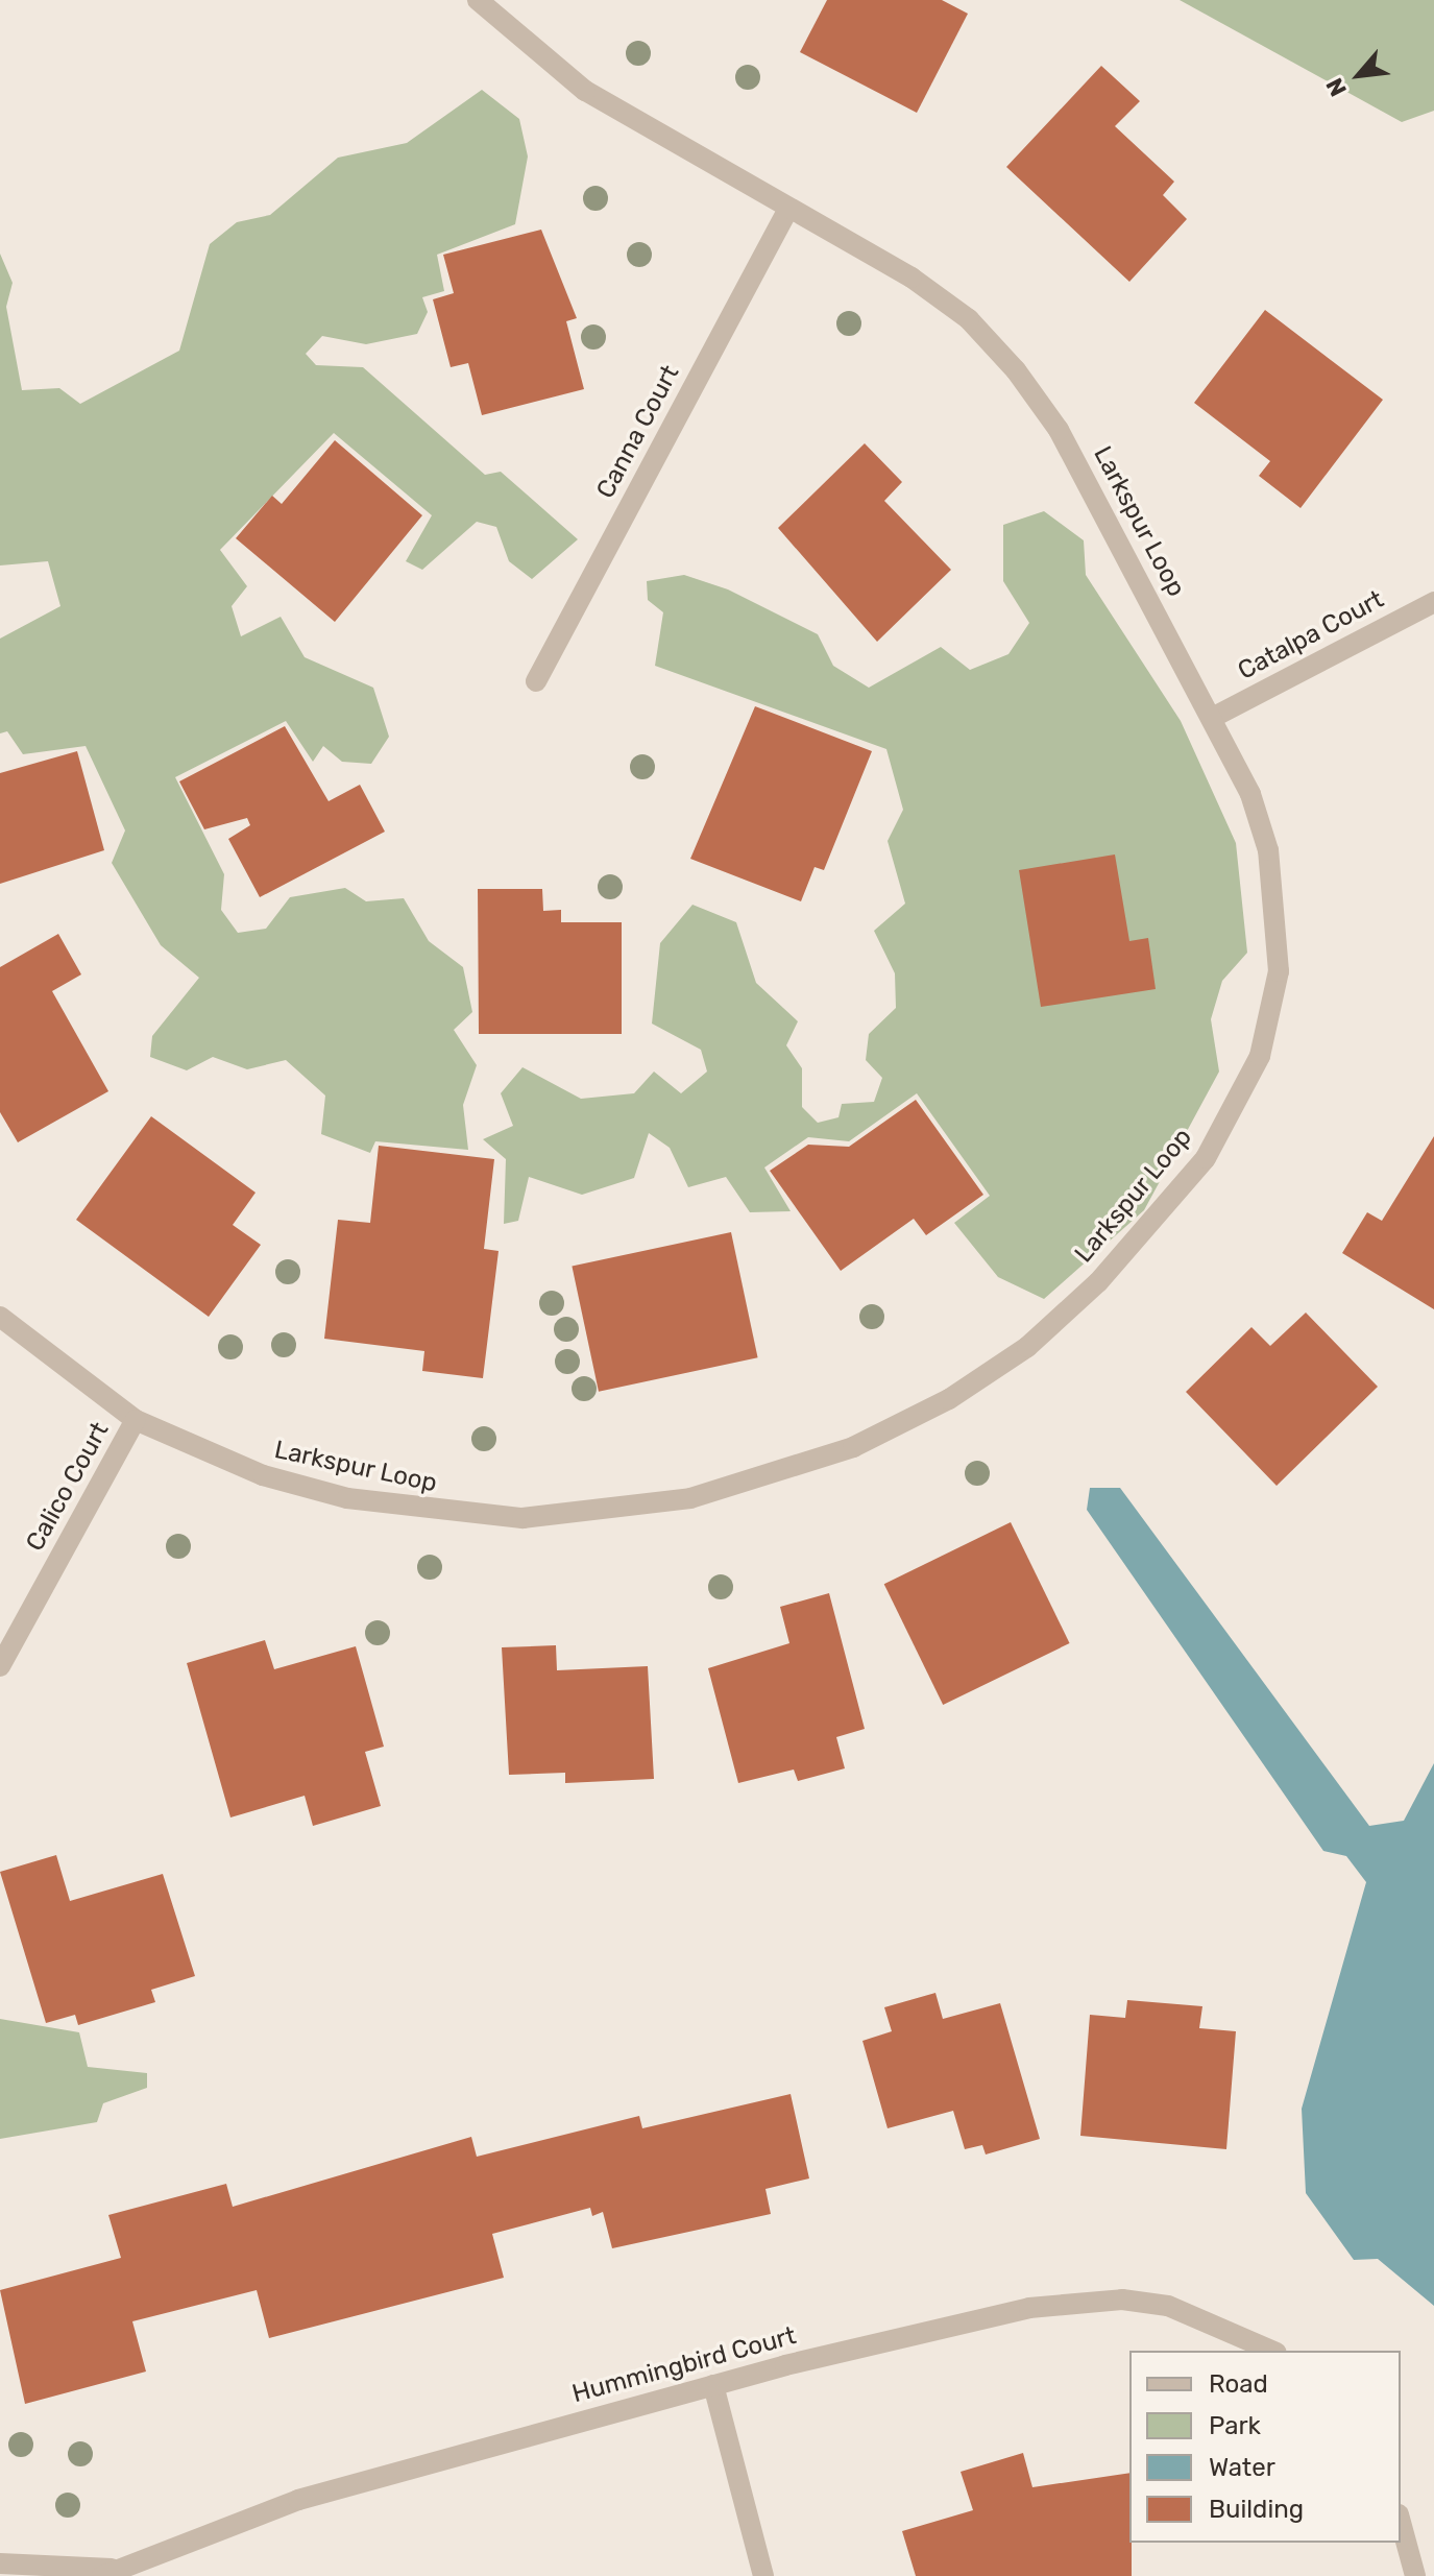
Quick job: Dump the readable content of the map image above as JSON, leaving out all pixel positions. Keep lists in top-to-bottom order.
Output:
{
  "streets": {
    "street": [
      "Canna Court",
      "Larkspur Loop",
      "Catalpa Court",
      "Calico Court",
      "Hummingbird Court"
    ]
  },
  "crossings": [
    ["Canna Court", "Larkspur Loop"],
    ["Larkspur Loop", "Catalpa Court"],
    ["Larkspur Loop", "Calico Court"]
  ],
  "legend": [
    "Road",
    "Park",
    "Water",
    "Building"
  ],
  "north": "bottom left"
}
